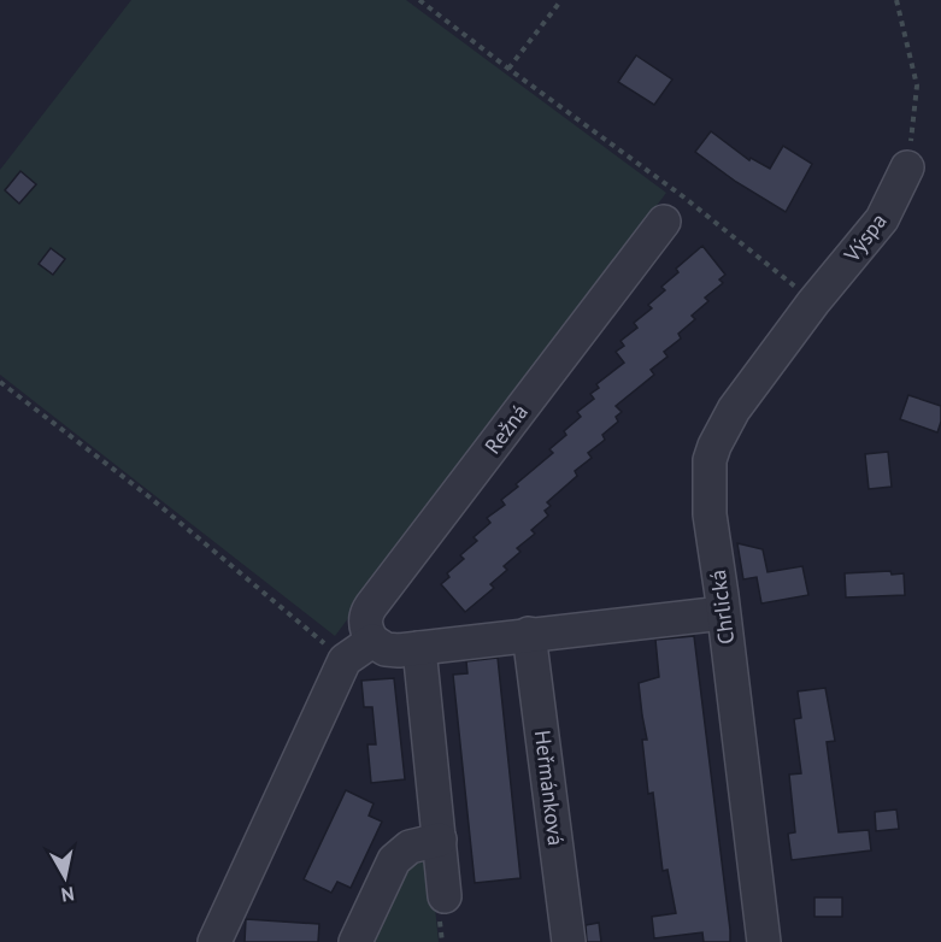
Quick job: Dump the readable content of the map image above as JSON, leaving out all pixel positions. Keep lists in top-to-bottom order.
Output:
{
  "streets": {
    "street": [
      "Výspa",
      "Režná",
      "Chrlická",
      "Heřmánková"
    ]
  },
  "crossings": [
    ["Výspa", "Chrlická"]
  ],
  "north": "bottom"
}
